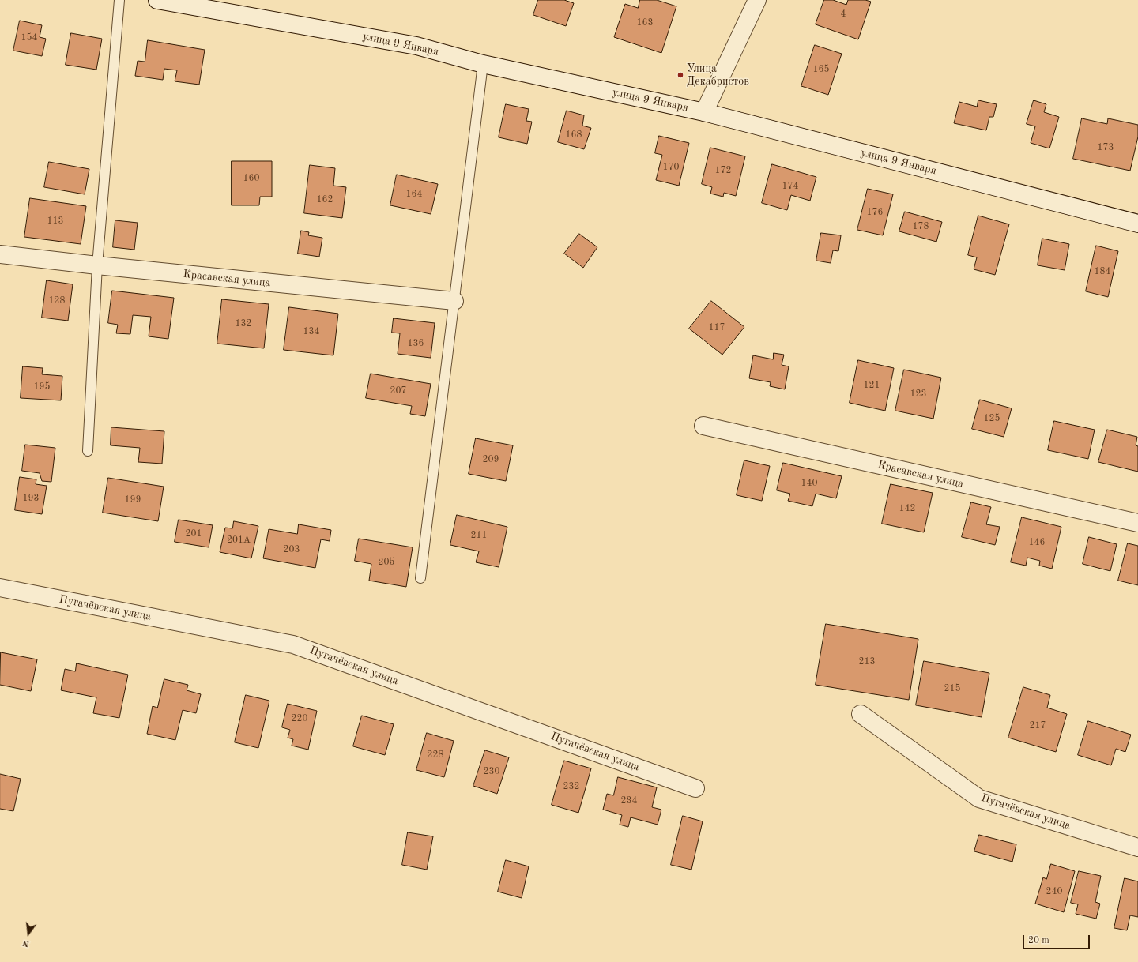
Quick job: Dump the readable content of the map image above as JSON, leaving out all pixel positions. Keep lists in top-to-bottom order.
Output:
{
  "streets": {
    "street": ["улица 9 Января", "Красавская улица", "Пугачёвская улица"]
  },
  "places": ["Улица Декабристов"],
  "house_numbers": [
    "4",
    "163",
    "154",
    "165",
    "168",
    "173",
    "170",
    "172",
    "160",
    "174",
    "164",
    "162",
    "176",
    "113",
    "178",
    "184",
    "128",
    "132",
    "117",
    "134",
    "136",
    "121",
    "195",
    "207",
    "123",
    "125",
    "209",
    "140",
    "193",
    "199",
    "142",
    "201",
    "211",
    "201А",
    "146",
    "203",
    "205",
    "213",
    "215",
    "220",
    "217",
    "228",
    "230",
    "232",
    "234",
    "240"
  ],
  "scale_bar": "20 m",
  "north": "bottom"
}
